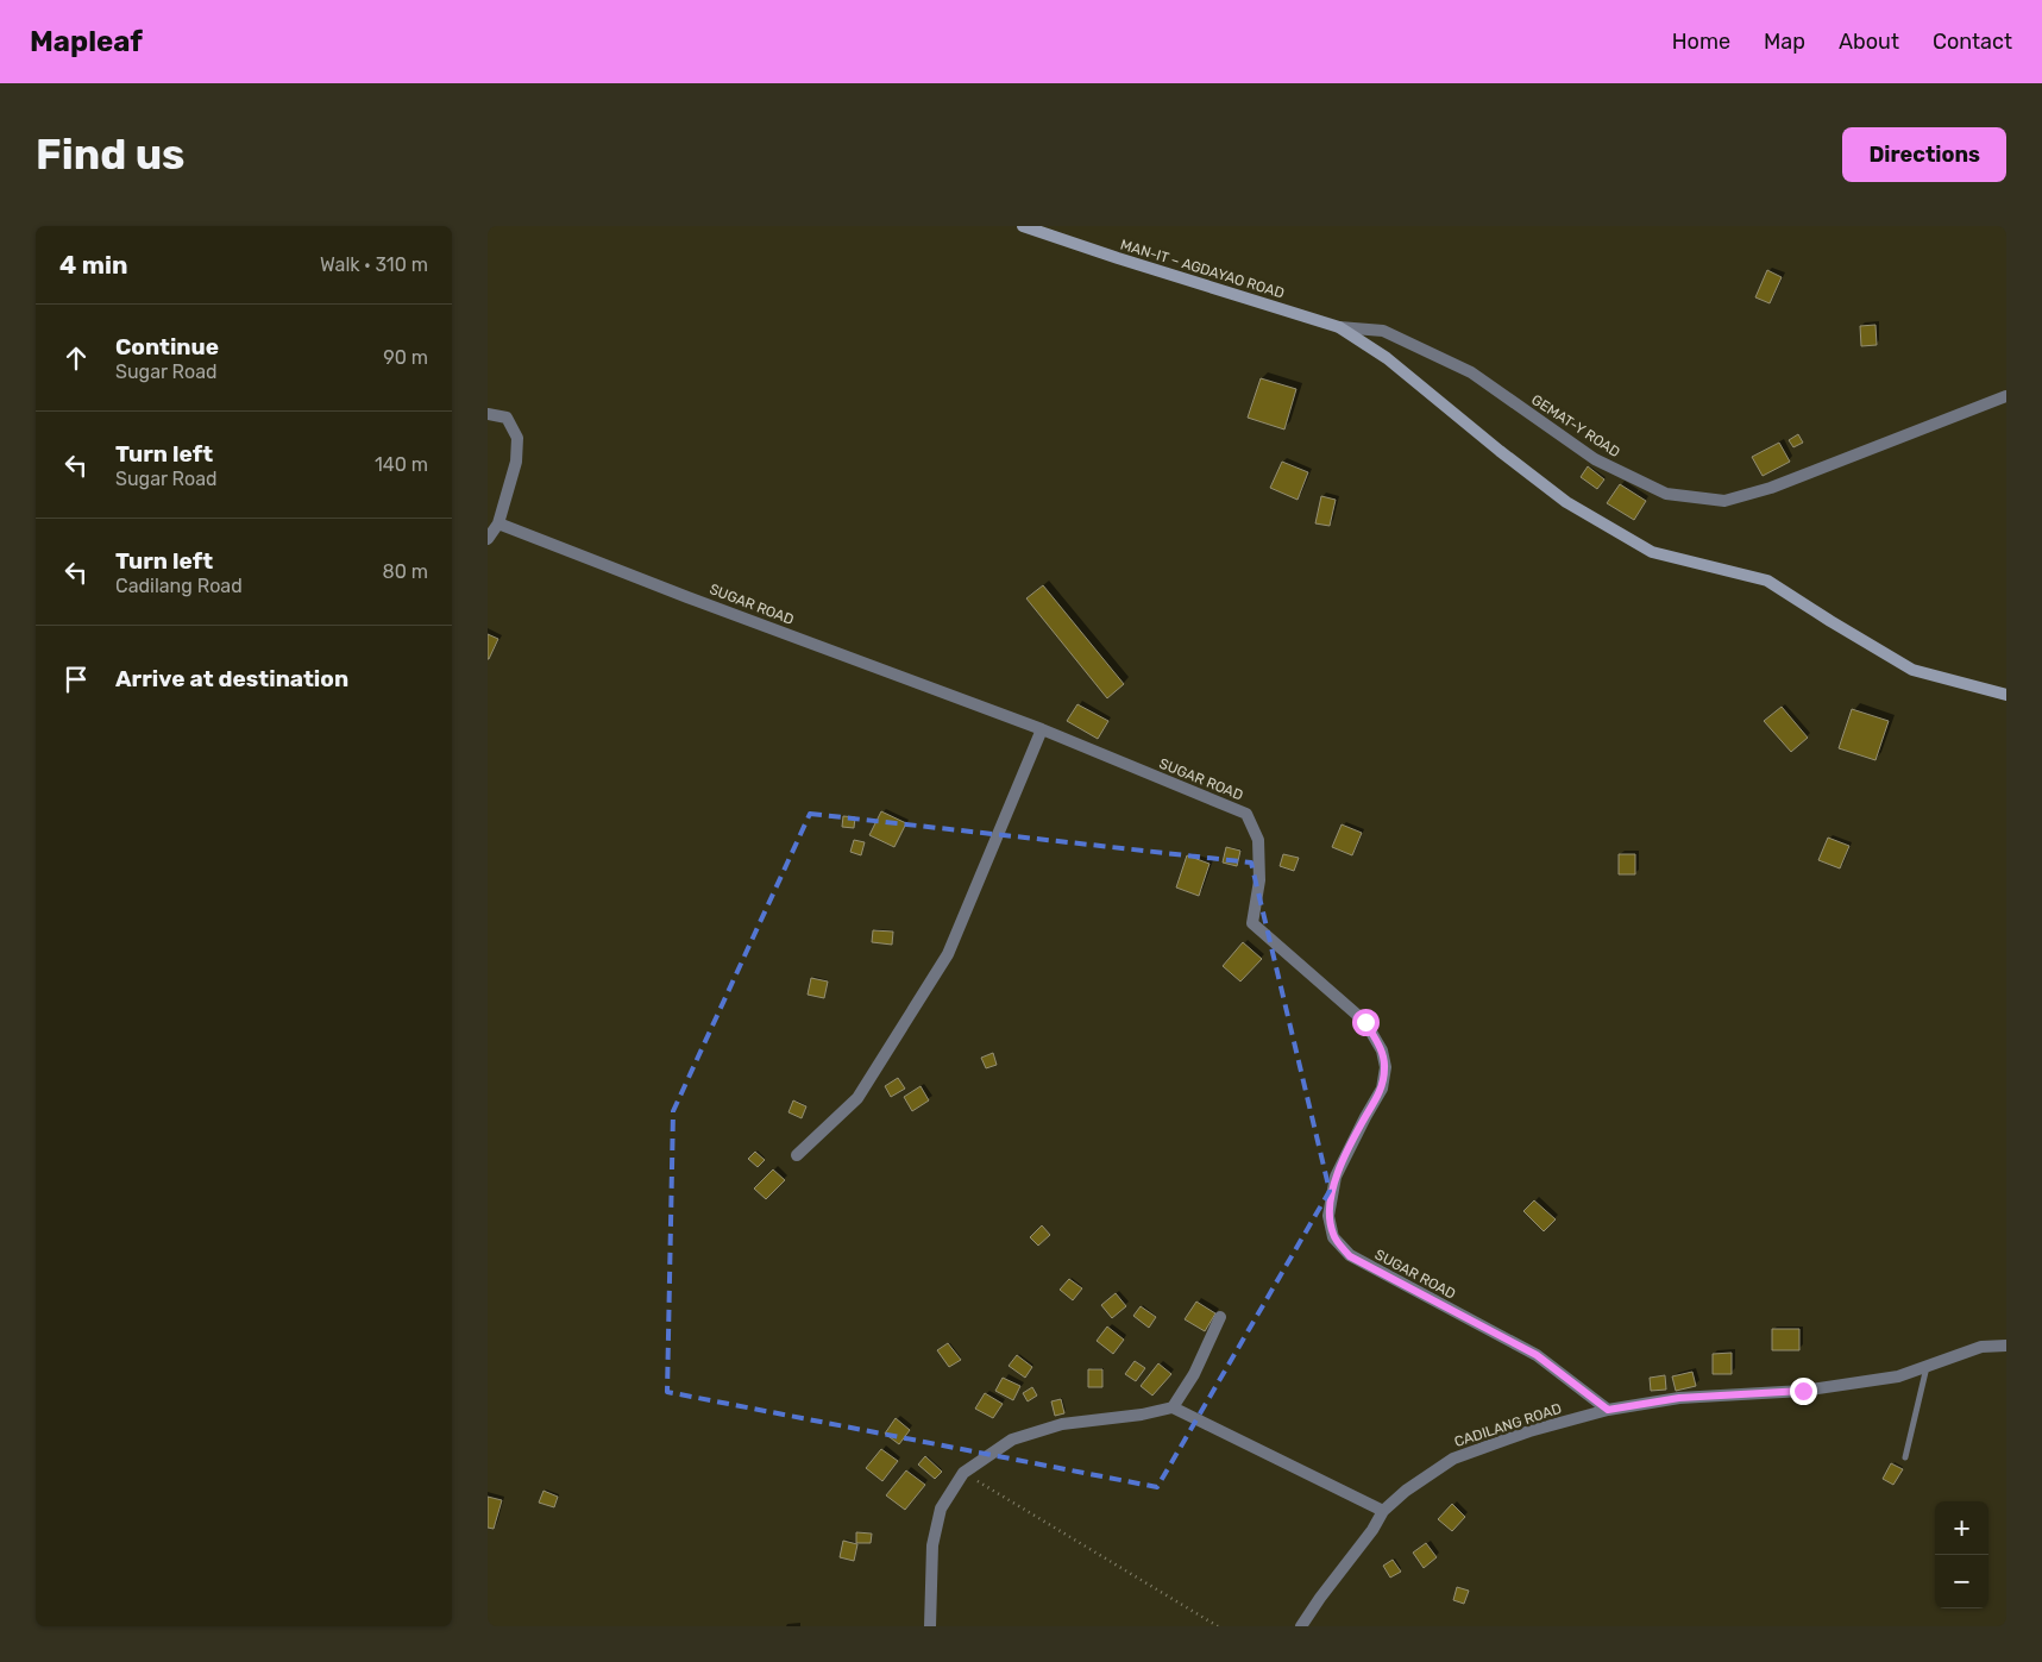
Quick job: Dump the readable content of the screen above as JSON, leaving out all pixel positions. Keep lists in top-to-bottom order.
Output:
{
  "streets": {
    "street": [
      "MAN-IT – AGDAYAO ROAD",
      "GEMAT-Y ROAD",
      "SUGAR ROAD",
      "CADILANG ROAD"
    ]
  },
  "crossings": [
    ["MAN-IT – AGDAYAO ROAD", "GEMAT-Y ROAD"],
    ["SUGAR ROAD", "CADILANG ROAD"]
  ],
  "page": {
    "header": "Mapleaf",
    "nav": [
      "Home",
      "Map",
      "About",
      "Contact"
    ],
    "buttons": "Directions",
    "title": "Find us",
    "heading": ["4 min", "Walk · 310 m"],
    "list": [
      ["Continue", "Sugar Road", "90 m"],
      ["Turn left", "Sugar Road", "140 m"],
      ["Turn left", "Cadilang Road", "80 m"],
      "Arrive at destination"
    ],
    "map_buttons": ["+", "−"]
  }
}
